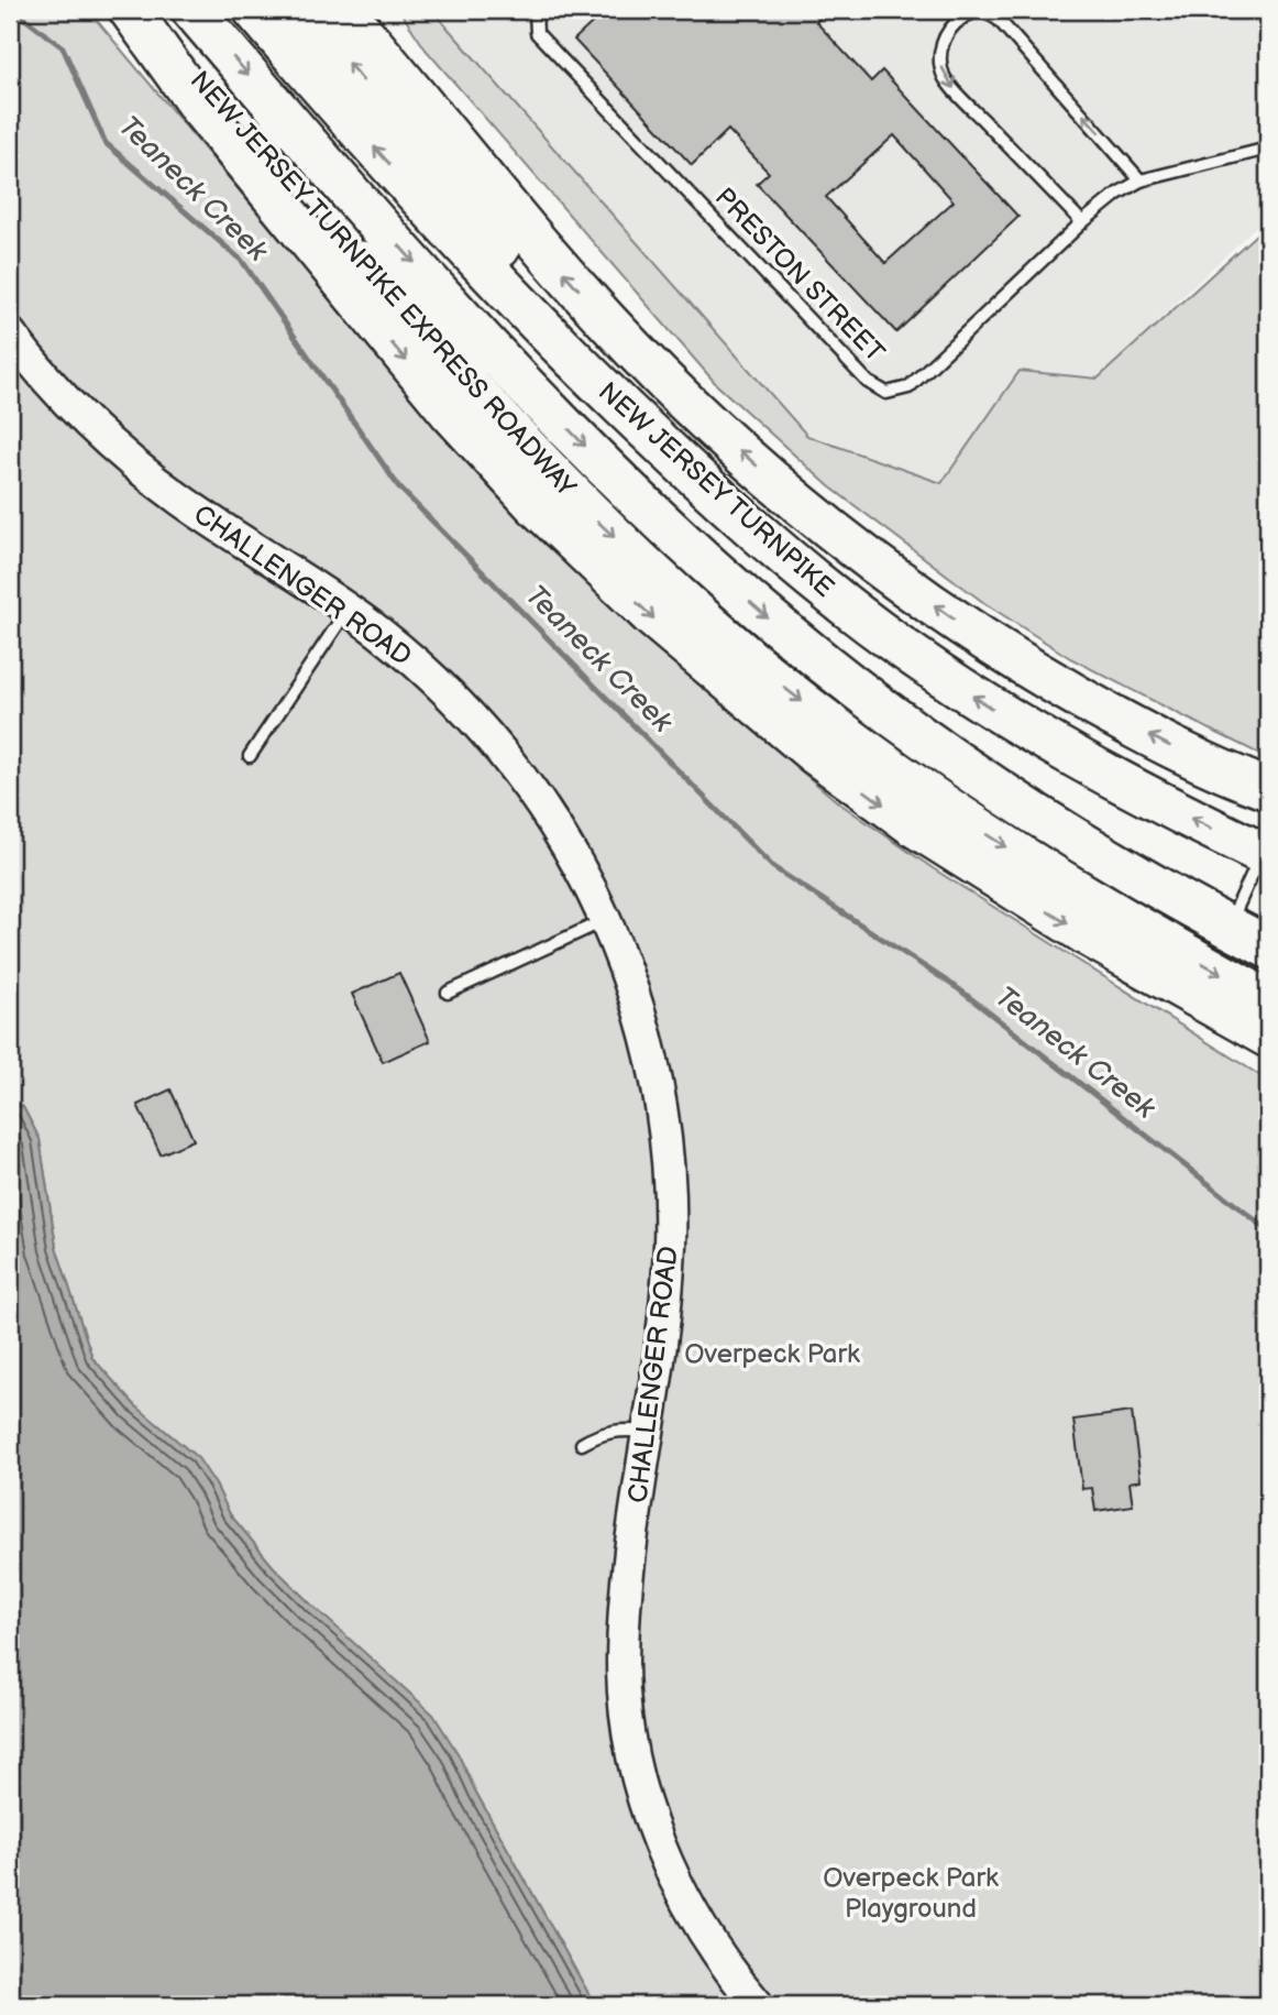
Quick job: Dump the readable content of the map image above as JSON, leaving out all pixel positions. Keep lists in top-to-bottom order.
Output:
{
  "streets": {
    "highway": ["NEW JERSEY TURNPIKE EXPRESS ROADWAY", "NEW JERSEY TURNPIKE"],
    "street": ["CHALLENGER ROAD"],
    "lane": ["PRESTON STREET"]
  },
  "water": ["Teaneck Creek"],
  "parks": ["Overpeck Park", "Overpeck Park Playground"]
}
